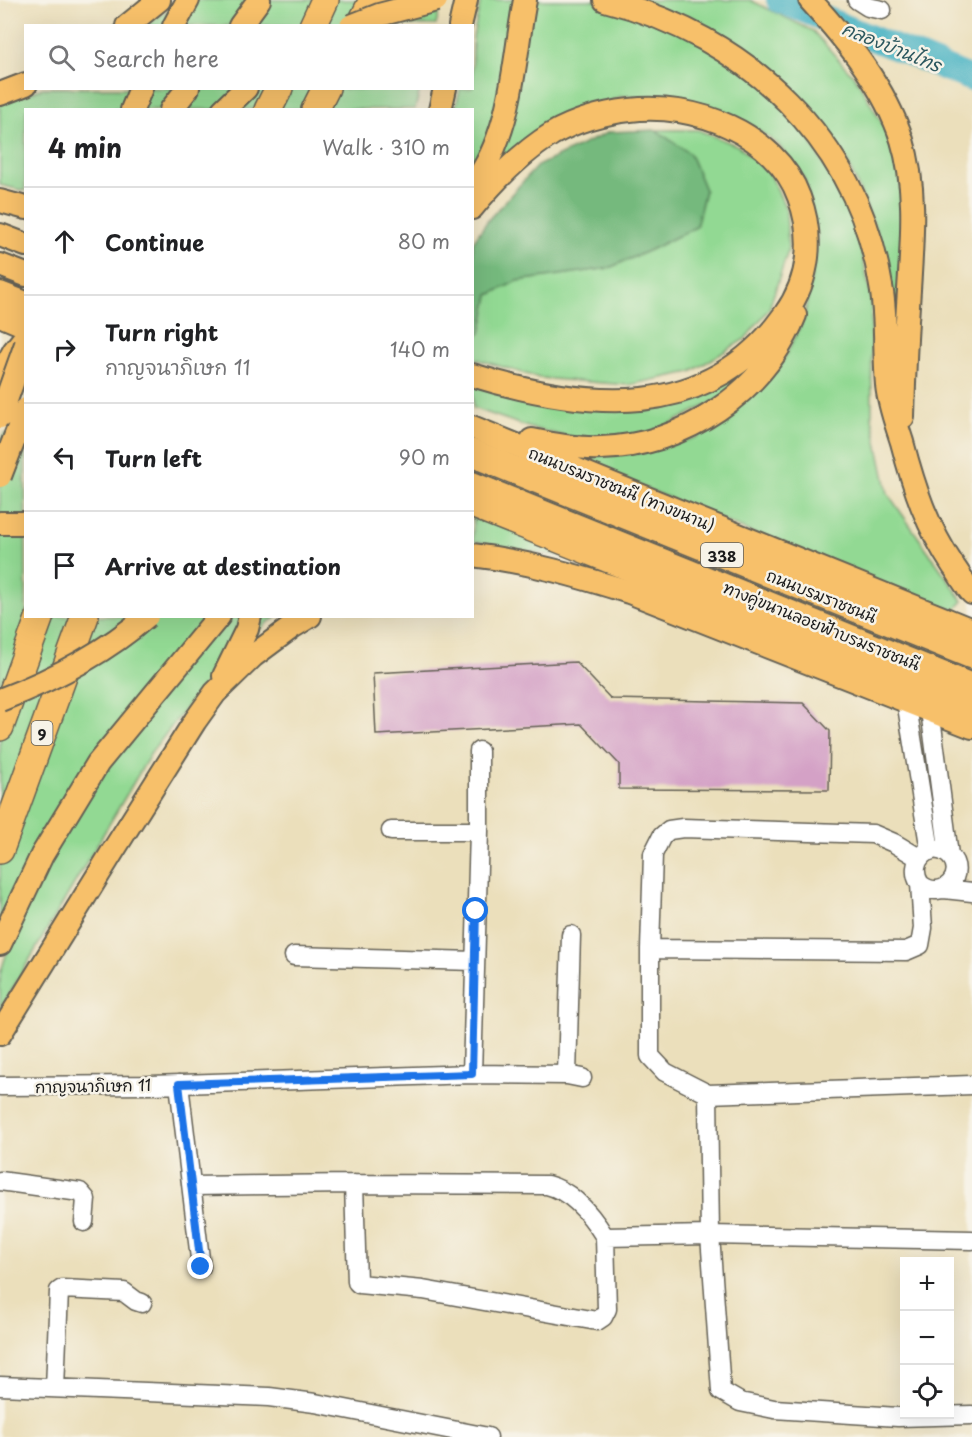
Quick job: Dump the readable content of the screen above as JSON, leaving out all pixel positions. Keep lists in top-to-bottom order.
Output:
{
  "streets": {
    "highway": ["338", "ถนนบรมราชชนนี", "9"],
    "main road": ["ถนนบรมราชชนนี (ทางขนาน)", "ทางคู่ขนานลอยฟ้าบรมราชชนนี"],
    "street": ["กาญจนาภิเษก 11"]
  },
  "water": ["คลองบ้านไทร"],
  "page": {
    "search": "Search here",
    "heading": ["4 min", "Walk · 310 m"],
    "list": [
      ["Continue", "80 m"],
      ["Turn right", "กาญจนาภิเษก 11", "140 m"],
      ["Turn left", "90 m"],
      "Arrive at destination"
    ],
    "map_buttons": ["+", "−"]
  }
}
